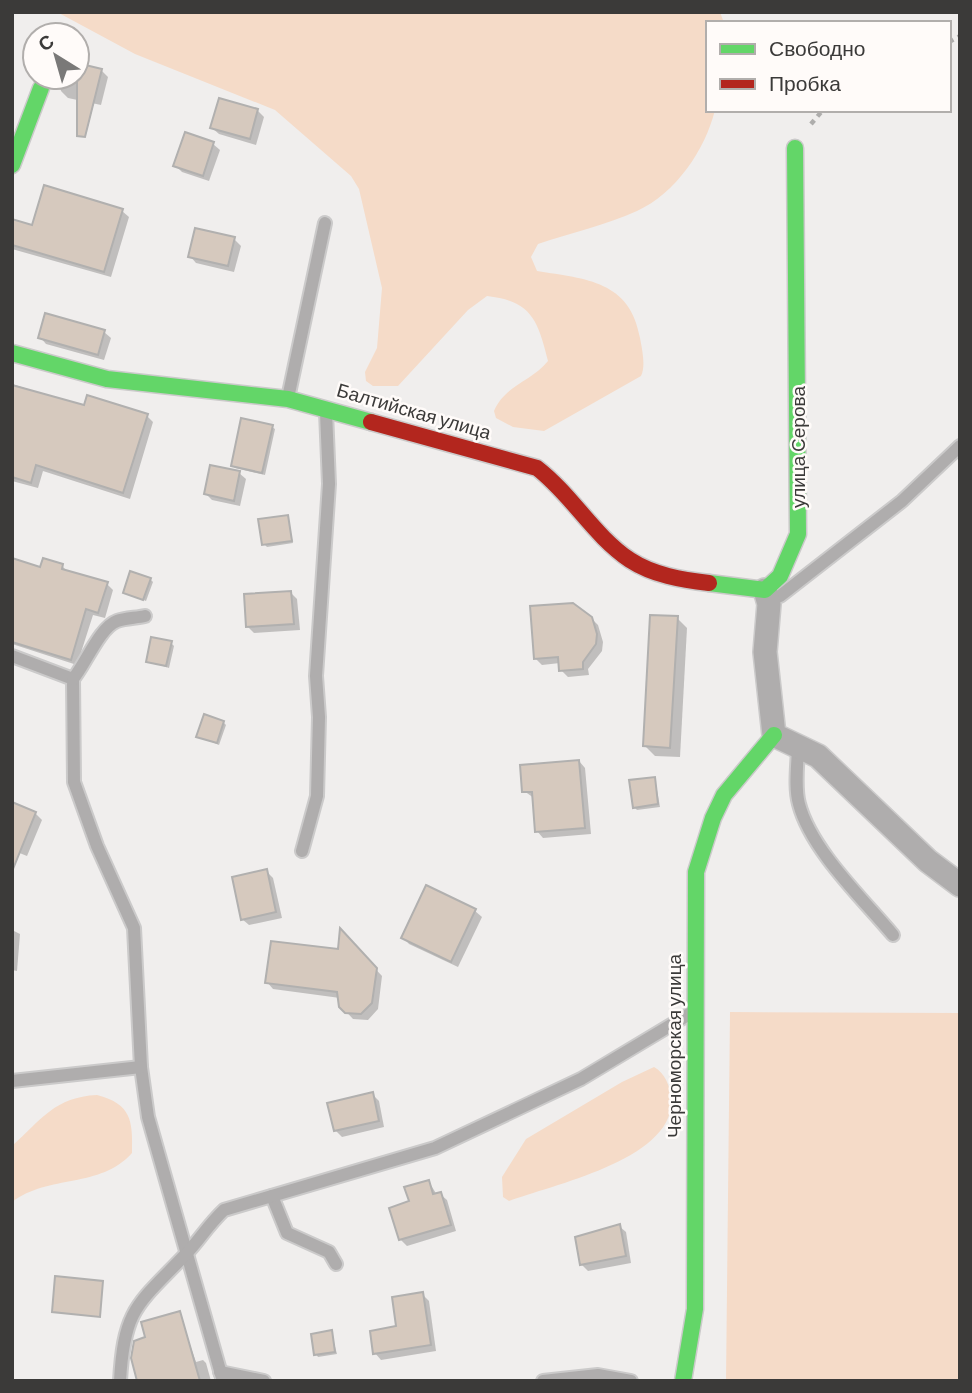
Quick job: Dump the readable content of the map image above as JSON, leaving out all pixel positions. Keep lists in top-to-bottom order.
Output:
{
  "streets": {
    "street": ["Балтийская улица", "улица Серова", "Черноморская улица"]
  },
  "crossings": [
    ["Балтийская улица", "улица Серова"]
  ],
  "legend": ["Свободно", "Пробка"],
  "north": "top left"
}
